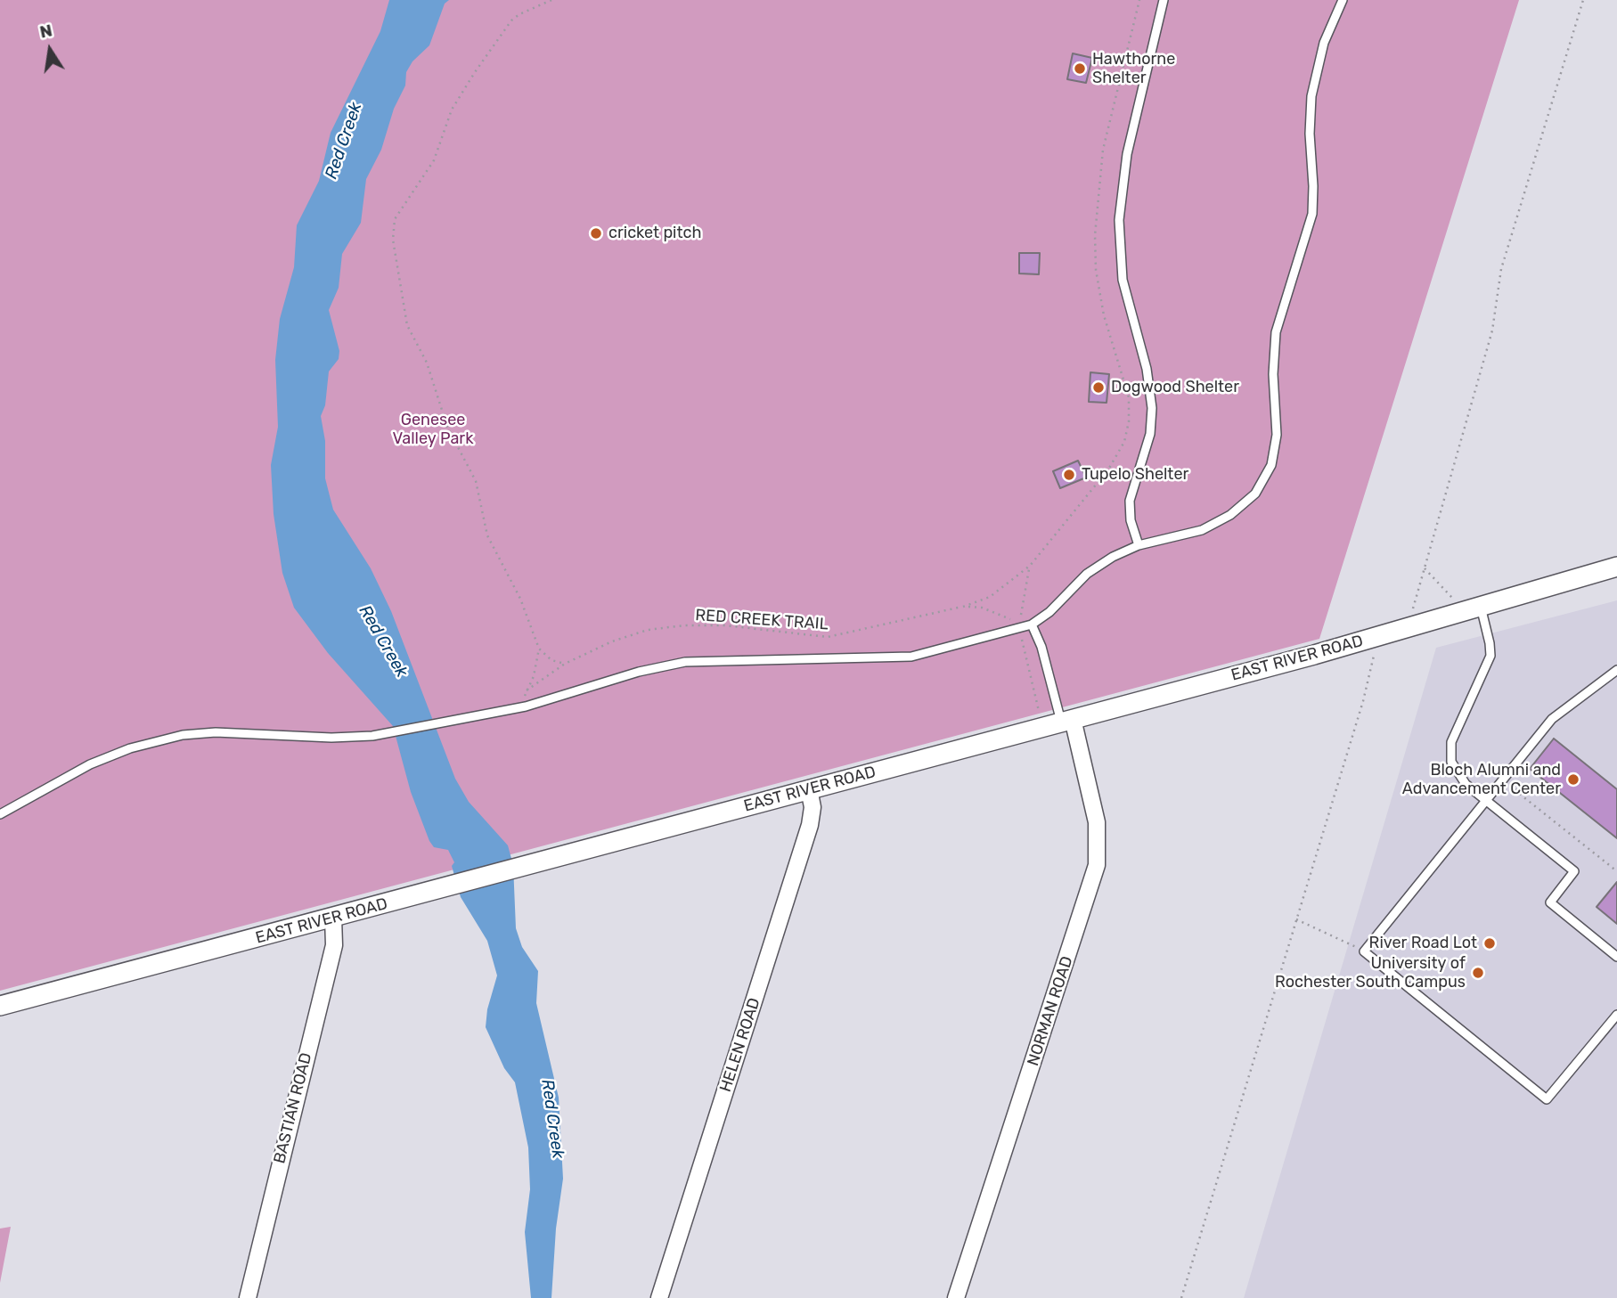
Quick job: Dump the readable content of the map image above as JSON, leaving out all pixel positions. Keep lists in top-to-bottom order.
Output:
{
  "streets": {
    "street": [
      "EAST RIVER ROAD",
      "NORMAN ROAD",
      "HELEN ROAD",
      "BASTIAN ROAD"
    ],
    "path": ["RED CREEK TRAIL"]
  },
  "crossings": [
    ["EAST RIVER ROAD", "NORMAN ROAD"],
    ["EAST RIVER ROAD", "HELEN ROAD"],
    ["EAST RIVER ROAD", "BASTIAN ROAD"]
  ],
  "water": ["Red Creek"],
  "parks": ["Genesee Valley Park"],
  "places": [
    "Hawthorne Shelter",
    "cricket pitch",
    "Dogwood Shelter",
    "Tupelo Shelter",
    "Bloch Alumni and Advancement Center",
    "River Road Lot",
    "University of Rochester South Campus"
  ],
  "north": "top"
}
